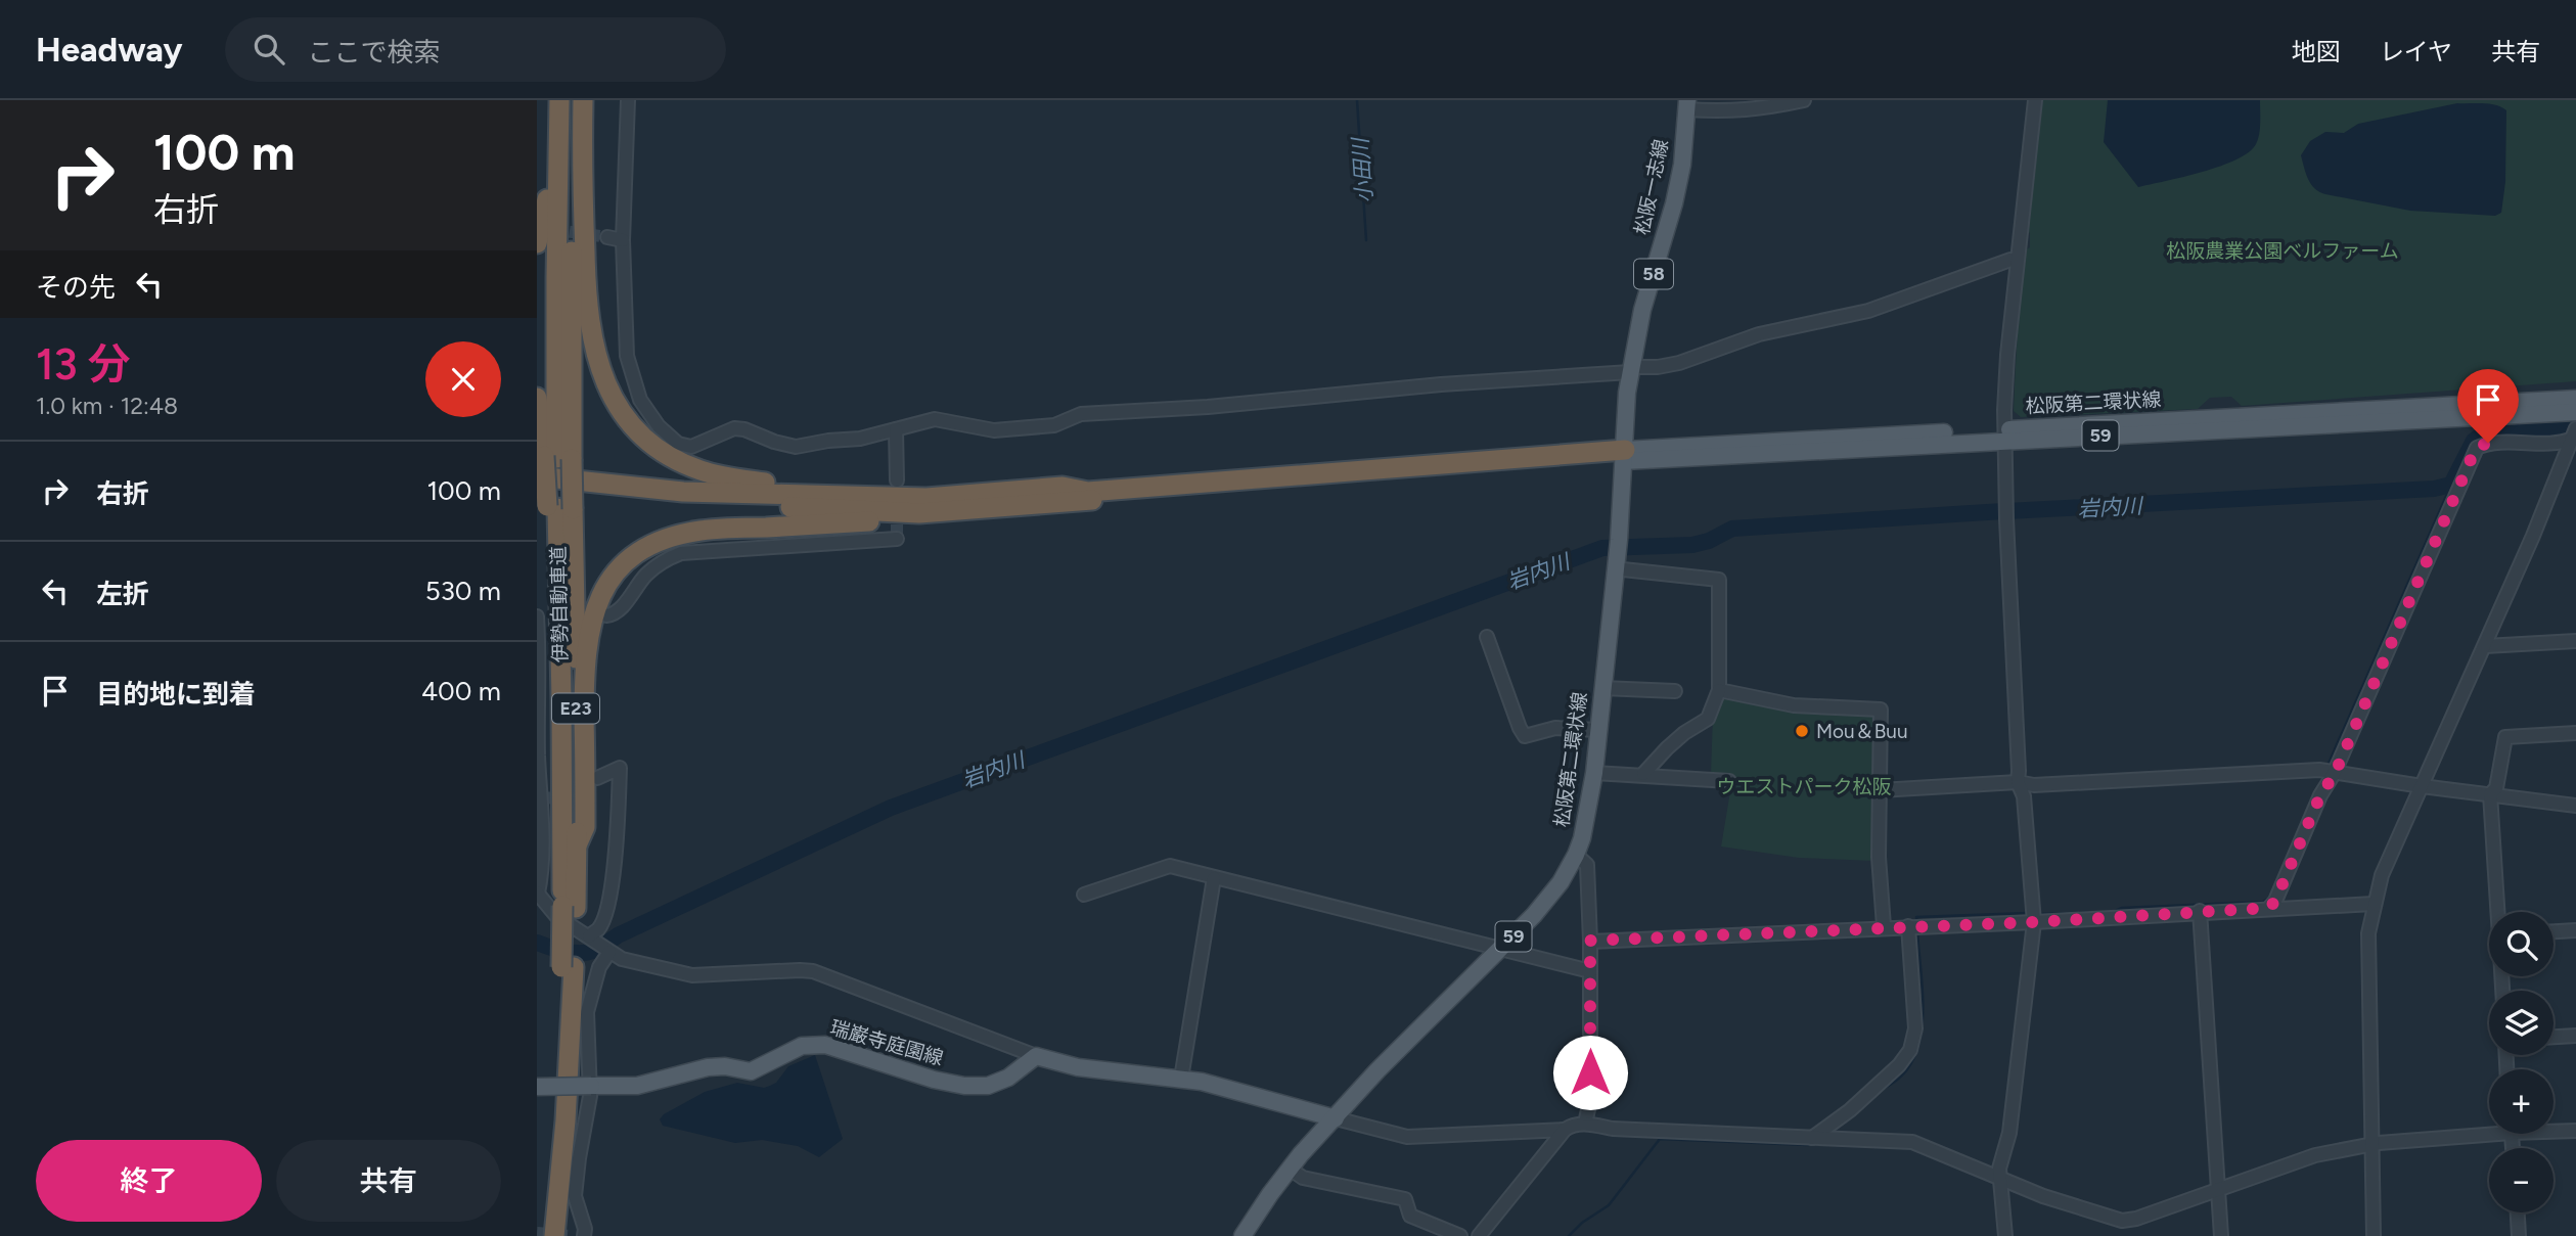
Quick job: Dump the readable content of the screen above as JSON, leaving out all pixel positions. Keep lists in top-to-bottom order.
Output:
{
  "streets": {
    "highway": ["伊勢自動車道", "E23"],
    "main road": [
      "松阪一志線",
      "58",
      "松阪第二環状線",
      "59",
      "瑞巌寺庭園線"
    ]
  },
  "crossings": [
    ["松阪一志線", "松阪第二環状線"]
  ],
  "water": ["小田川", "岩内川"],
  "parks": ["松阪農業公園ベルファーム", "ウエストパーク松阪"],
  "places": ["Mou＆Buu"],
  "page": {
    "header": "Headway",
    "search": "ここで検索",
    "nav": ["地図", "レイヤ", "共有"],
    "turn": ["100 m", "右折"],
    "then": "その先",
    "heading": ["13 分", "1.0 km · 12:48"],
    "list": [
      {
        "name": "右折",
        "value": "100 m"
      },
      {
        "name": "左折",
        "value": "530 m"
      },
      {
        "name": "目的地に到着",
        "value": "400 m"
      }
    ],
    "map_buttons": ["+", "−"],
    "buttons": ["終了", "共有"]
  }
}
